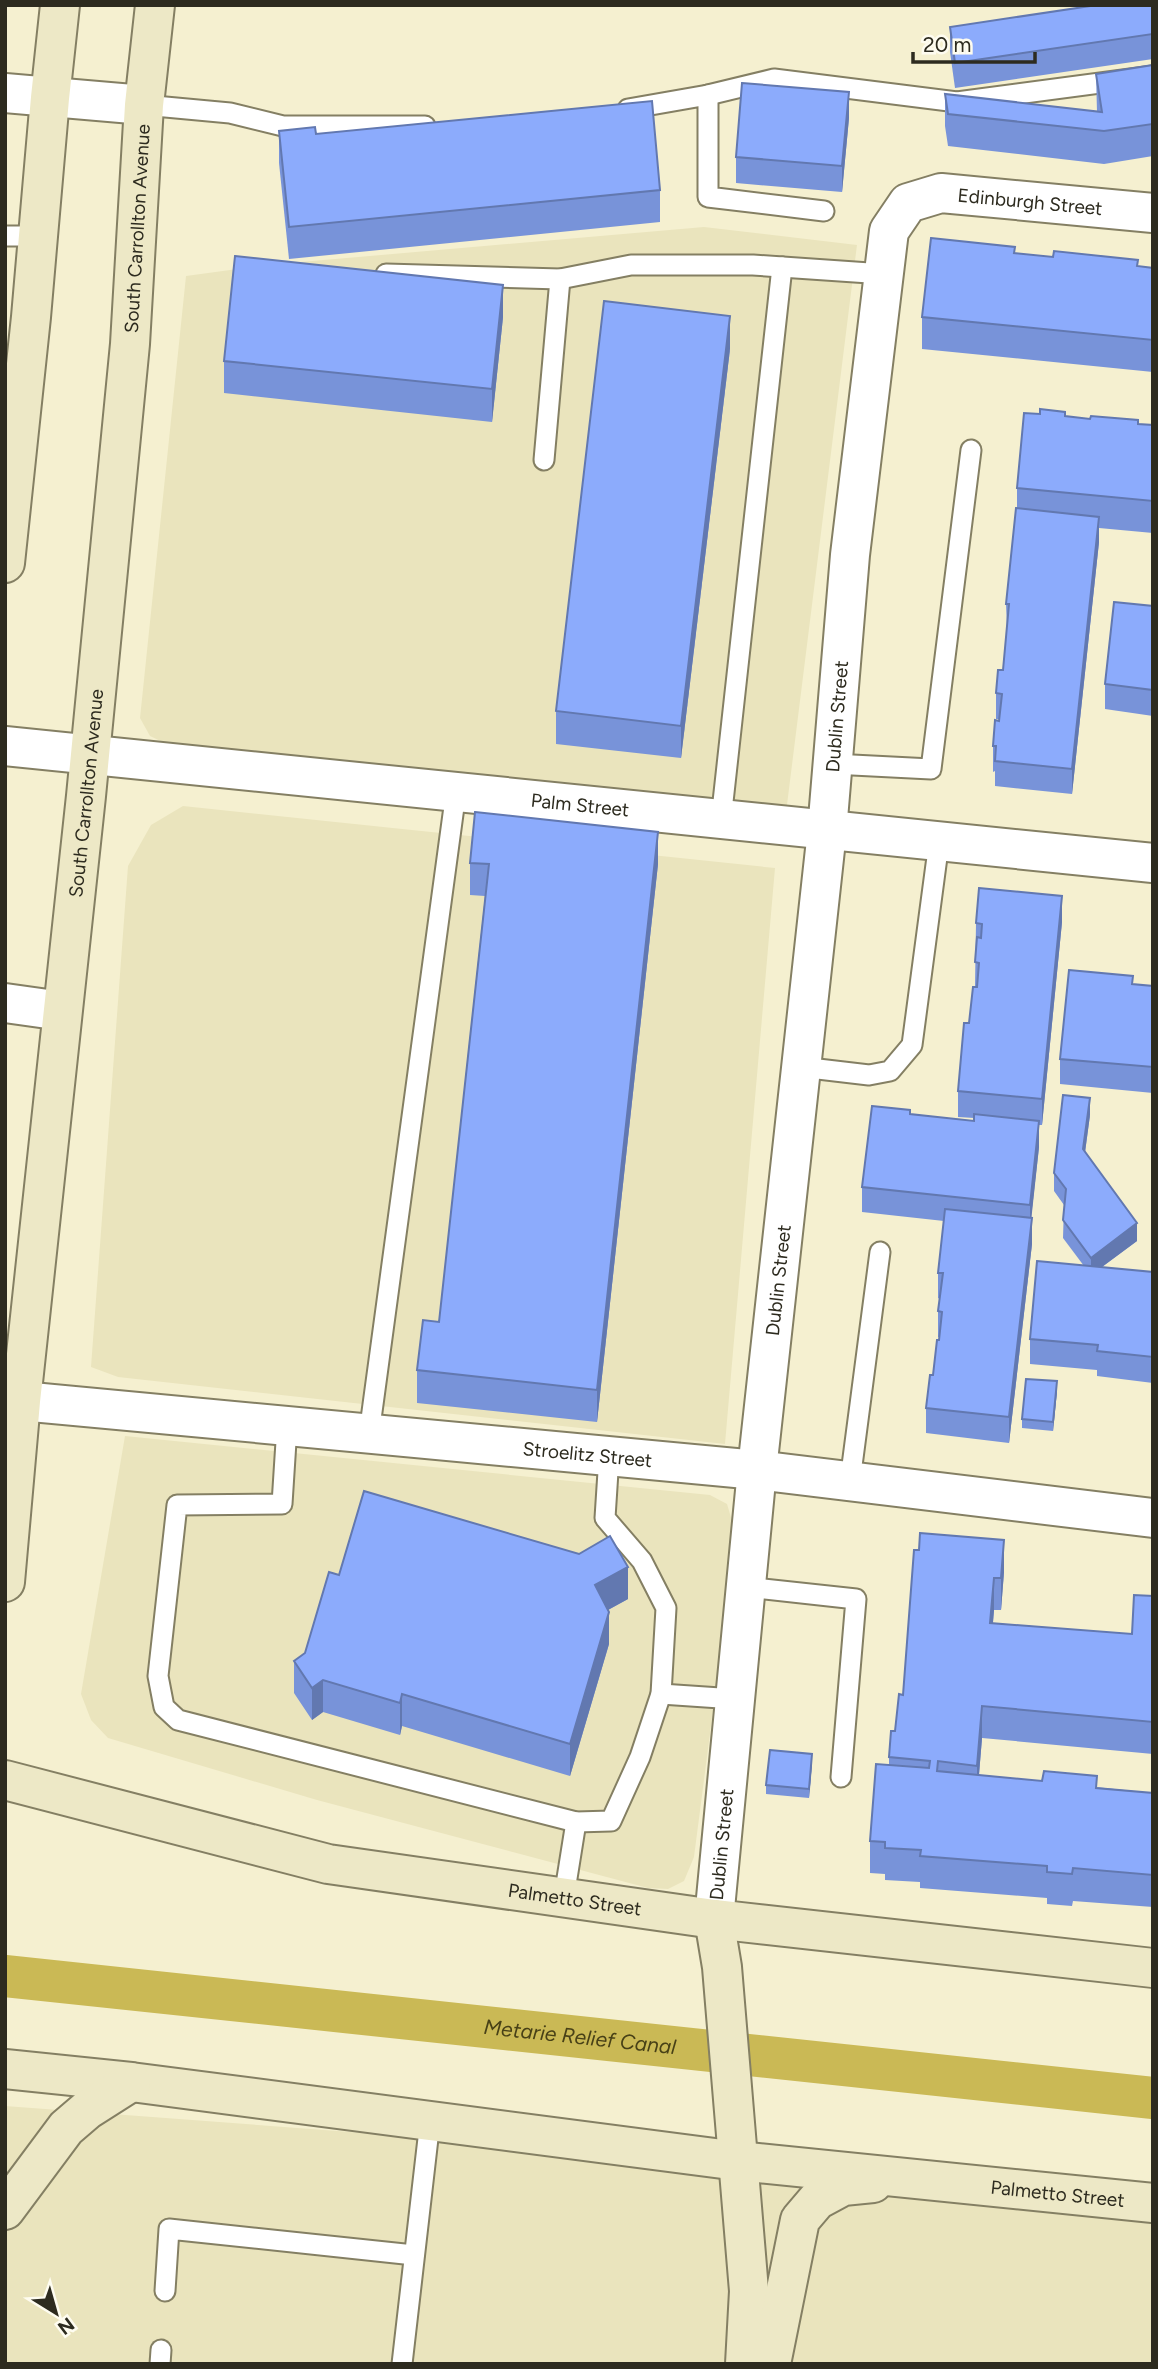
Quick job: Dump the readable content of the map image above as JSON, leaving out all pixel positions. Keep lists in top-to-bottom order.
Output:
{
  "streets": {
    "street": [
      "Edinburgh Street",
      "South Carrollton Avenue",
      "Dublin Street",
      "Palm Street",
      "Stroelitz Street",
      "Palmetto Street"
    ]
  },
  "crossings": [
    ["Edinburgh Street", "Dublin Street"],
    ["South Carrollton Avenue", "Palm Street"],
    ["South Carrollton Avenue", "Stroelitz Street"],
    ["Dublin Street", "Palm Street"],
    ["Dublin Street", "Stroelitz Street"],
    ["Dublin Street", "Palmetto Street"]
  ],
  "water": ["Metarie Relief Canal"],
  "scale_bar": "20 m",
  "north": "bottom right"
}
